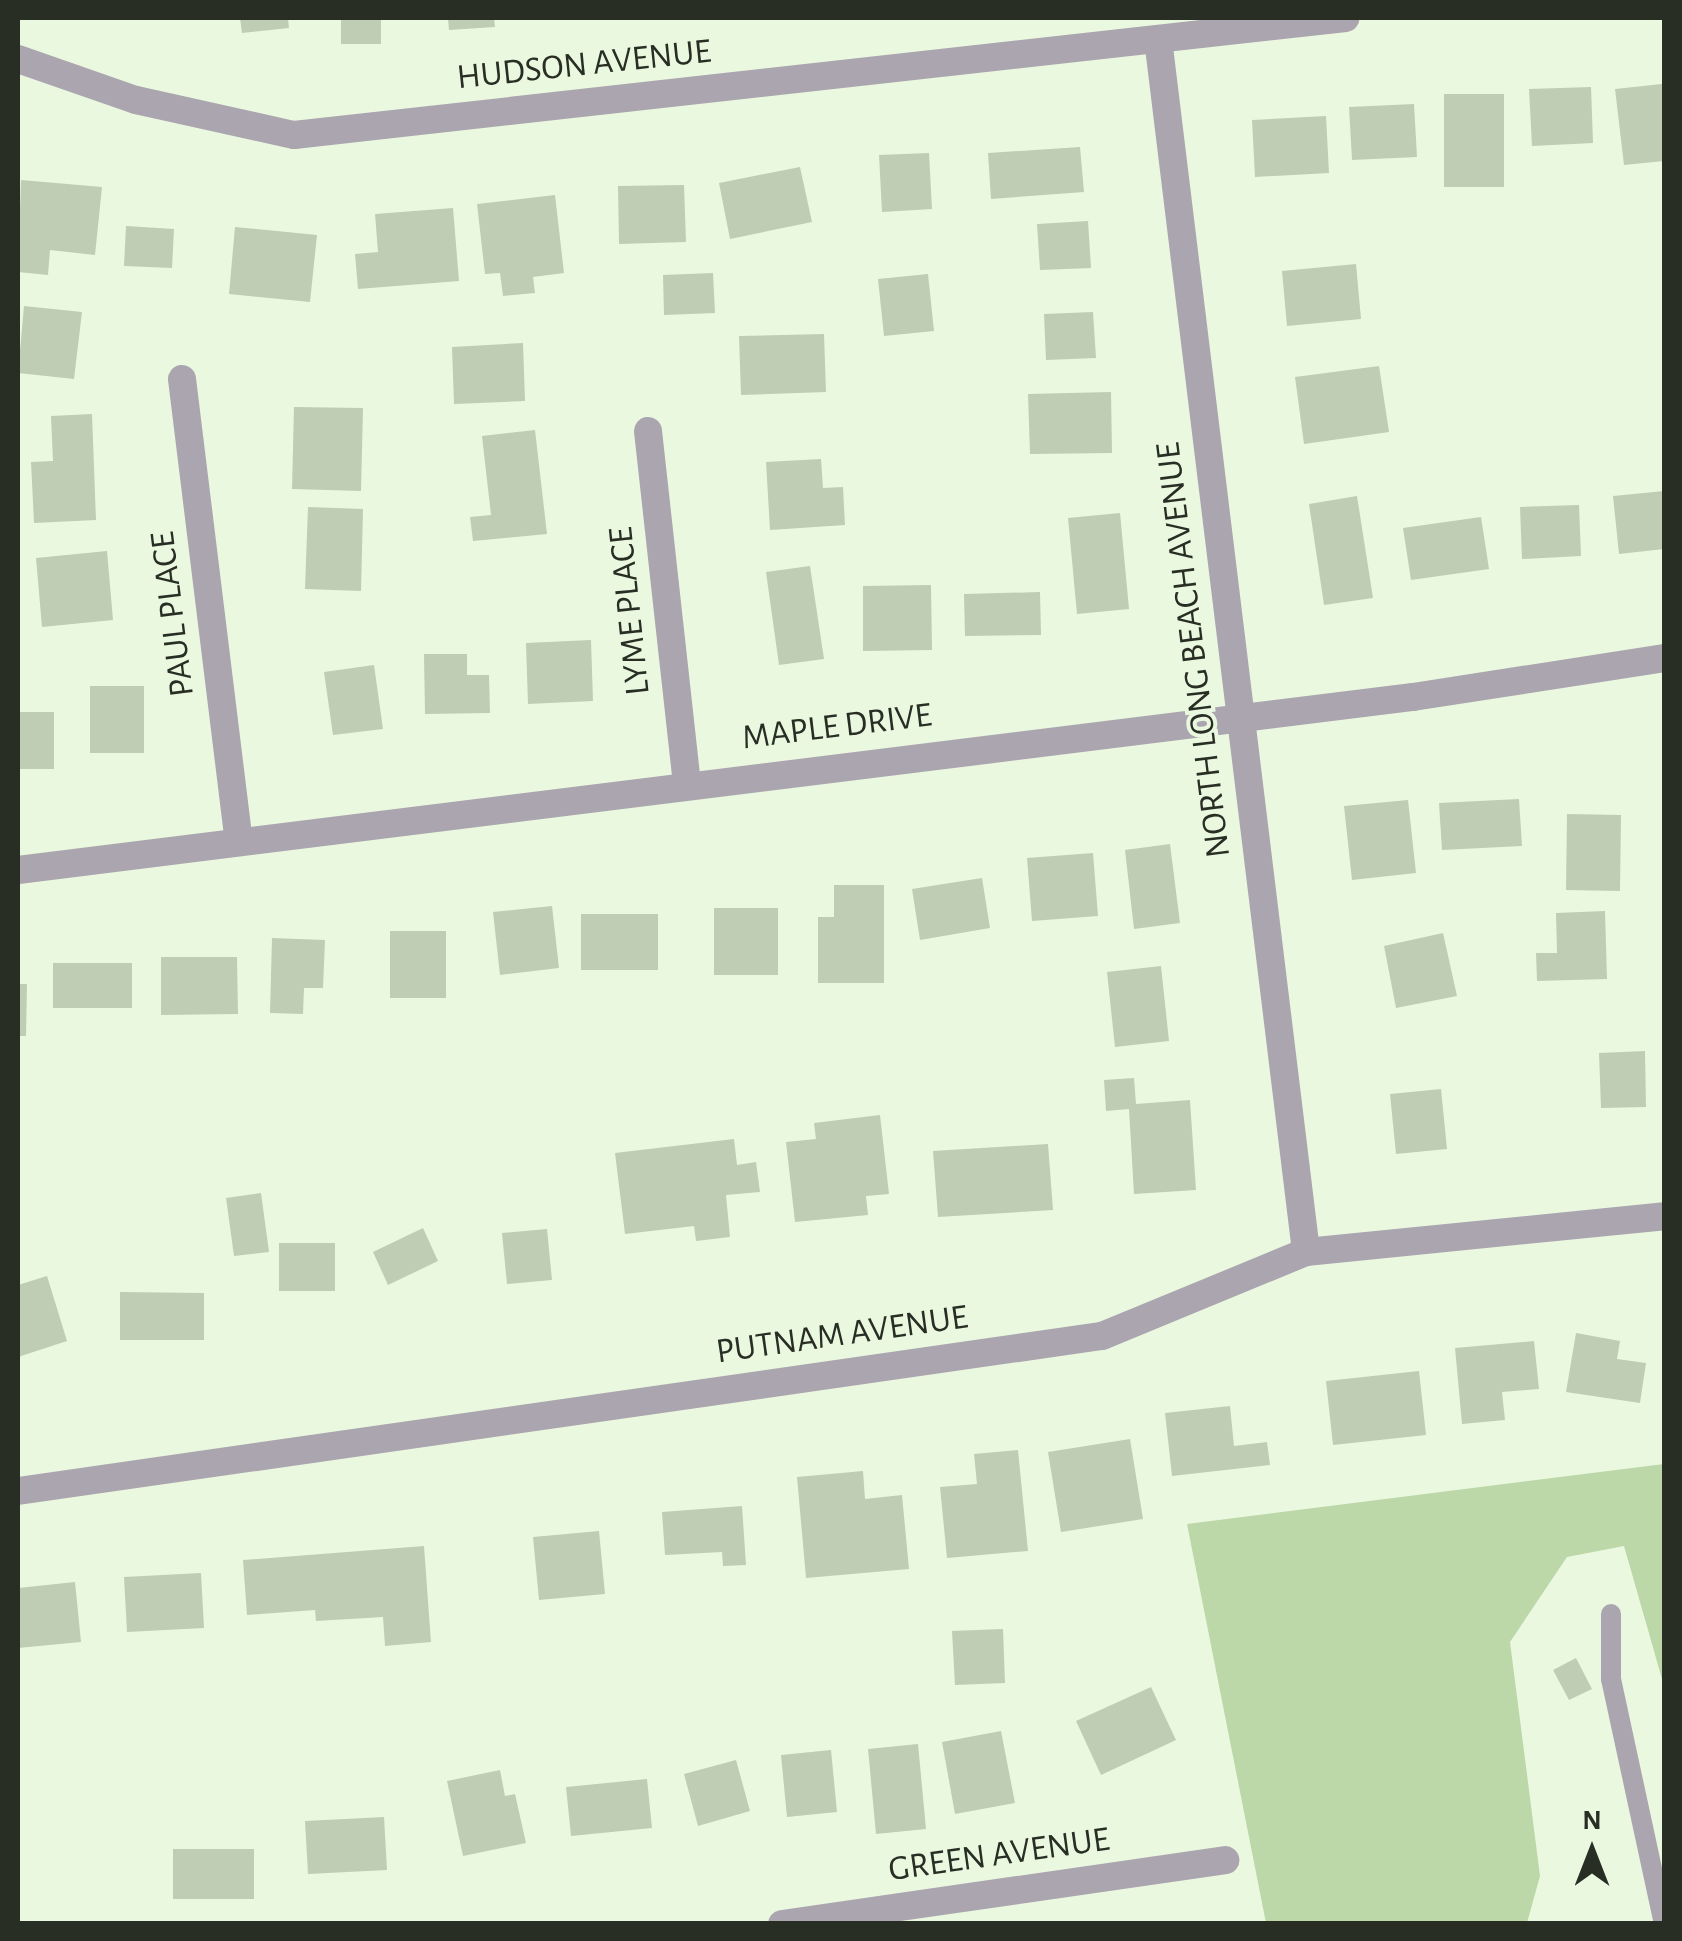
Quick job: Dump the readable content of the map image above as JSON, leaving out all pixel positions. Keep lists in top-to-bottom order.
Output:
{
  "streets": {
    "street": [
      "HUDSON AVENUE",
      "LYME PLACE",
      "PAUL PLACE",
      "NORTH LONG BEACH AVENUE",
      "MAPLE DRIVE",
      "PUTNAM AVENUE",
      "GREEN AVENUE"
    ]
  },
  "crossings": [
    ["HUDSON AVENUE", "NORTH LONG BEACH AVENUE"],
    ["LYME PLACE", "MAPLE DRIVE"],
    ["PAUL PLACE", "MAPLE DRIVE"],
    ["NORTH LONG BEACH AVENUE", "MAPLE DRIVE"],
    ["NORTH LONG BEACH AVENUE", "PUTNAM AVENUE"]
  ],
  "north": "top"
}
